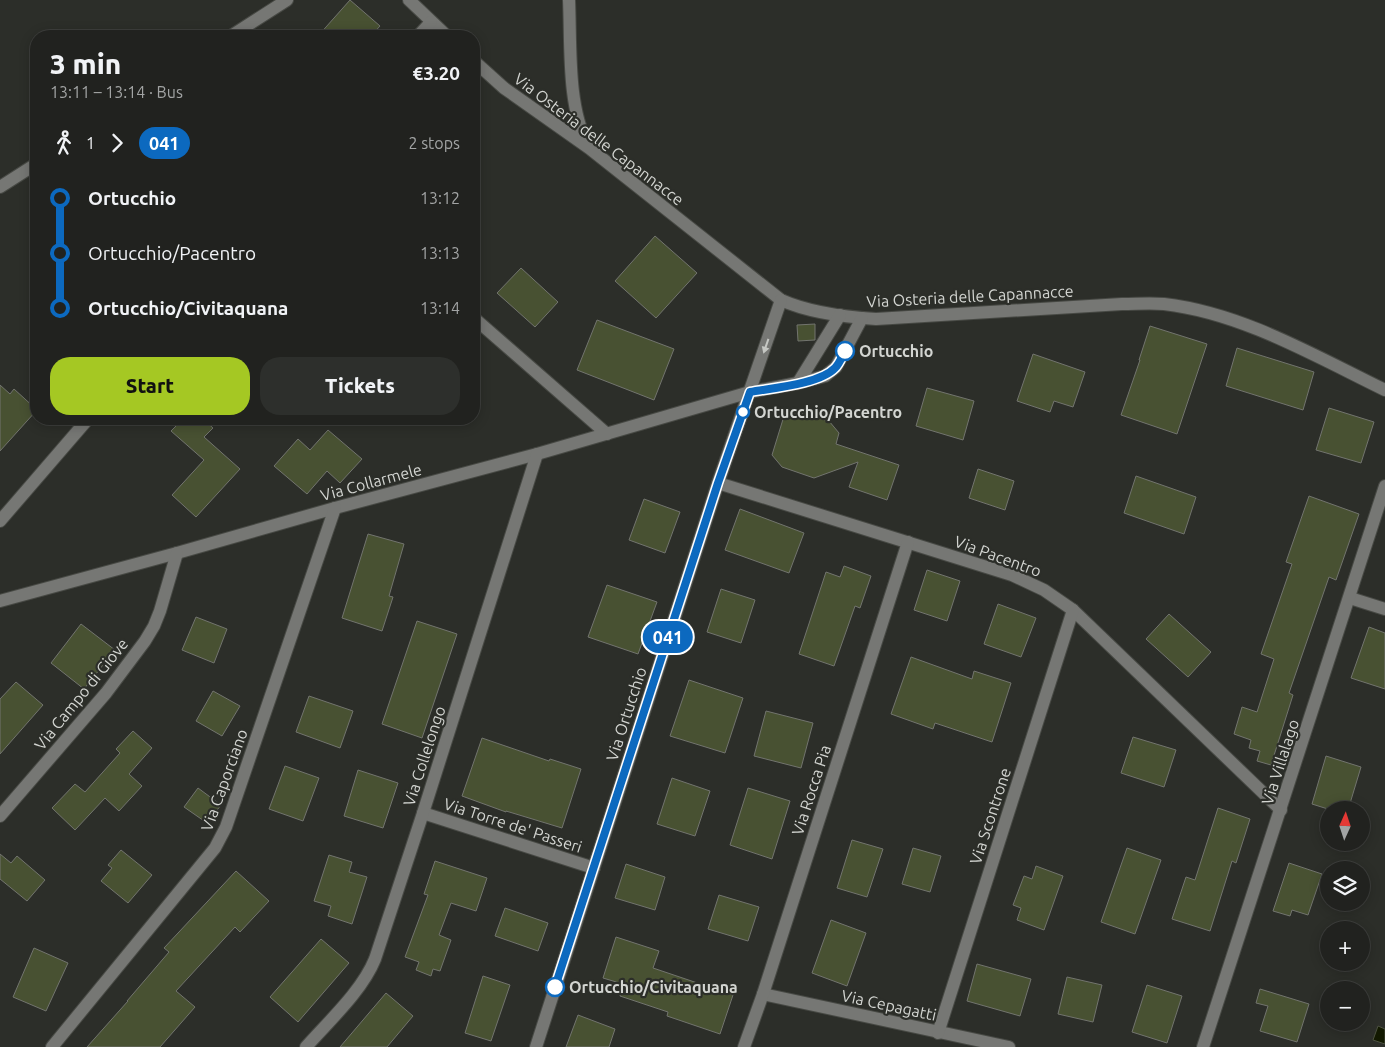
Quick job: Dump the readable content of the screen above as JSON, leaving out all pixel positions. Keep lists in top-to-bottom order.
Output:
{
  "streets": {
    "street": [
      "Via Osteria delle Capannacce",
      "Via Collarmele",
      "Via Pacentro",
      "Via Campo di Giove",
      "Via Ortucchio",
      "Via Collelongo",
      "Via Villalago",
      "Via Caporciano",
      "Via Rocca Pia",
      "Via Scontrone",
      "Via Torre de' Passeri",
      "Via Cepagatti"
    ]
  },
  "crossings": [
    ["Via Osteria delle Capannacce", "Via Ortucchio"],
    ["Via Collarmele", "Via Campo di Giove"],
    ["Via Collarmele", "Via Ortucchio"],
    ["Via Collarmele", "Via Collelongo"],
    ["Via Collarmele", "Via Caporciano"],
    ["Via Pacentro", "Via Ortucchio"],
    ["Via Pacentro", "Via Villalago"],
    ["Via Pacentro", "Via Rocca Pia"],
    ["Via Pacentro", "Via Scontrone"],
    ["Via Ortucchio", "Via Torre de' Passeri"],
    ["Via Collelongo", "Via Torre de' Passeri"],
    ["Via Rocca Pia", "Via Cepagatti"],
    ["Via Scontrone", "Via Cepagatti"]
  ],
  "places": ["Ortucchio", "Ortucchio/Pacentro", "Ortucchio/Civitaquana"],
  "lines": ["bus line 041"],
  "north": "top",
  "page": {
    "on_map": "041",
    "heading": ["3 min", "13:11 – 13:14 · Bus", "€3.20"],
    "legs": ["1", "041", "2 stops"],
    "list": [
      {
        "name": "Ortucchio",
        "value": "13:12"
      },
      {
        "name": "Ortucchio/Pacentro",
        "value": "13:13"
      },
      {
        "name": "Ortucchio/Civitaquana",
        "value": "13:14"
      }
    ],
    "buttons": ["Start", "Tickets"],
    "map_buttons": ["+", "−"]
  }
}
